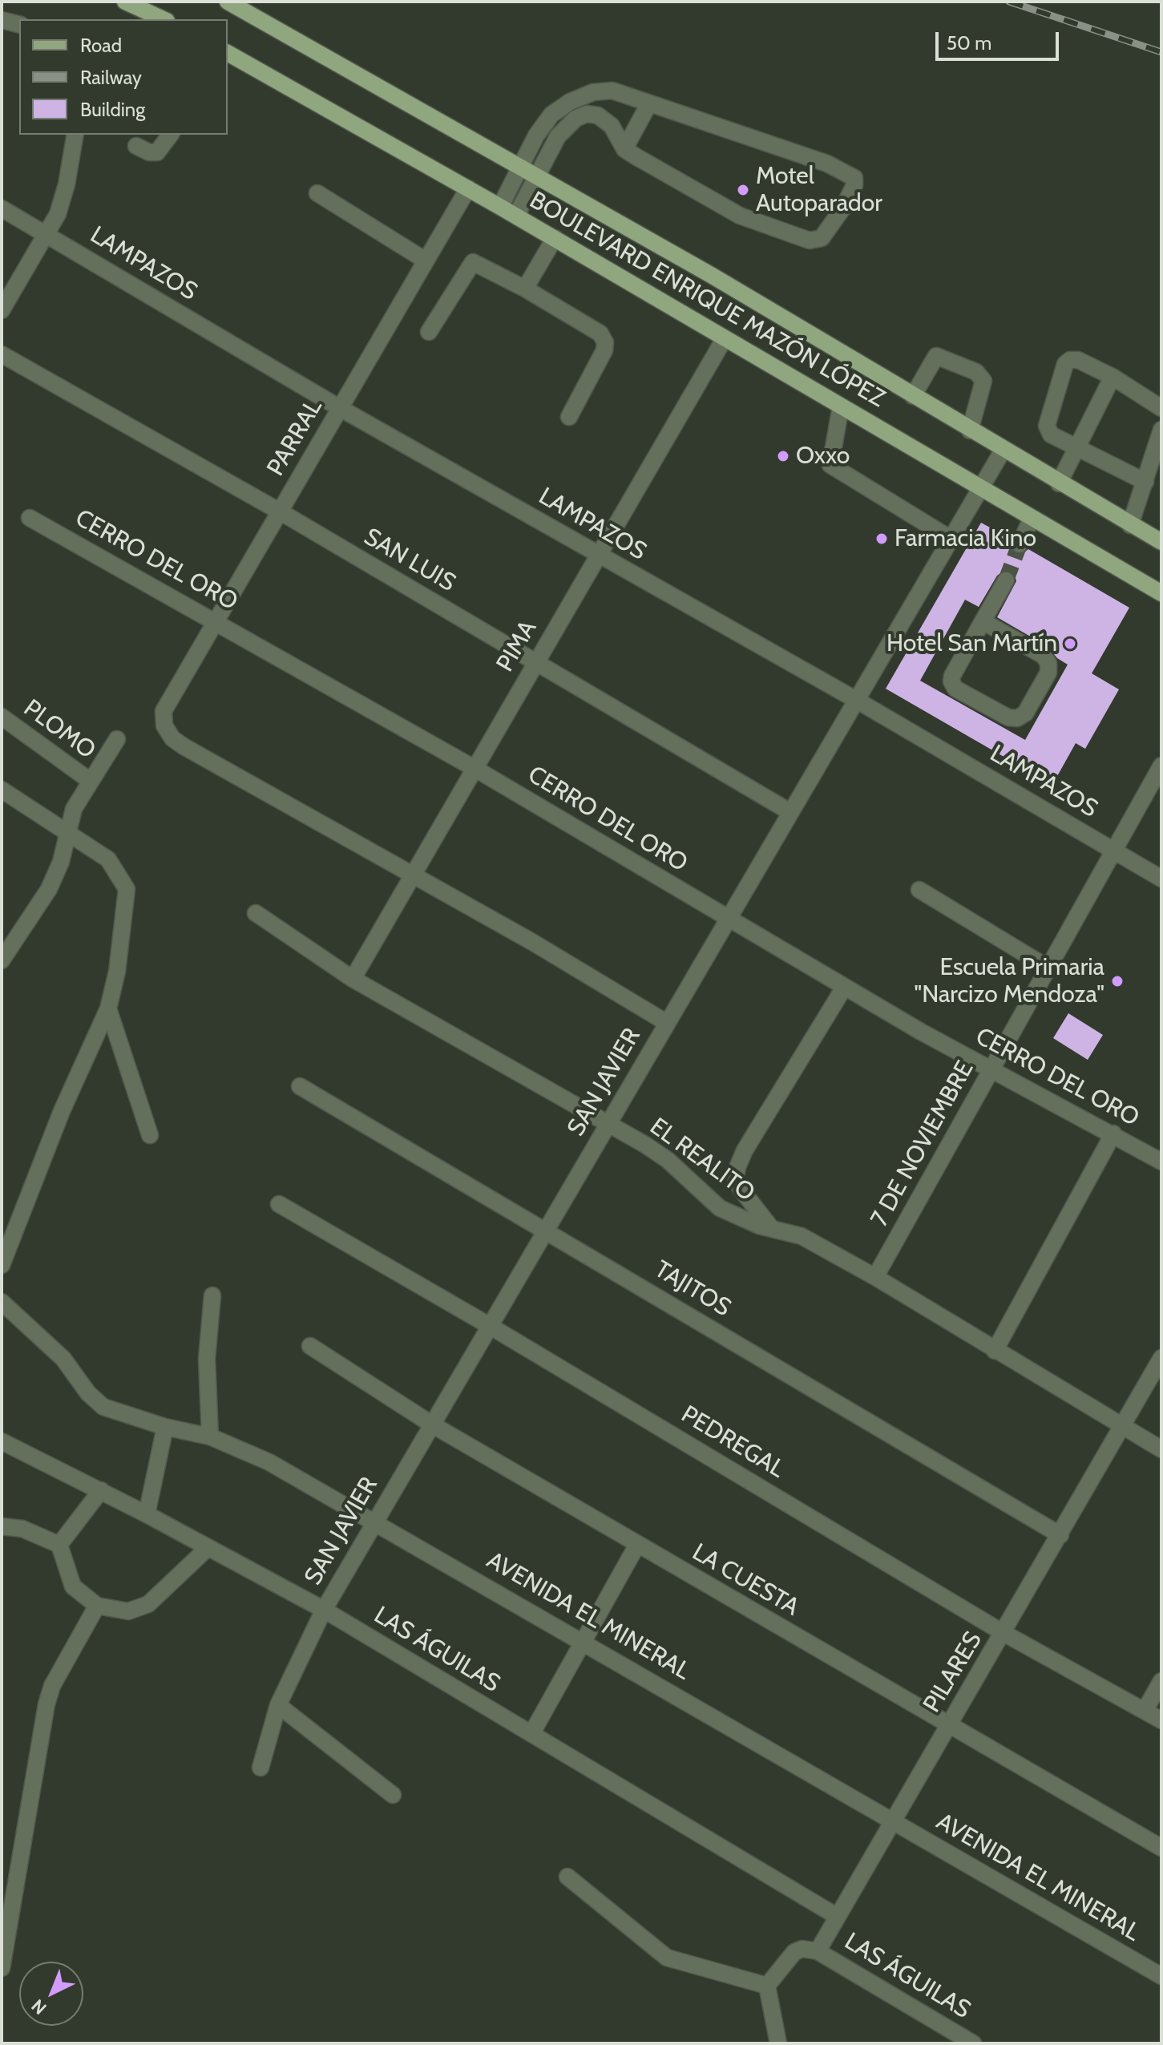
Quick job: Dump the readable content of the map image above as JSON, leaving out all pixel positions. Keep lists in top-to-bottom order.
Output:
{
  "streets": {
    "main road": ["BOULEVARD ENRIQUE MAZÓN LÓPEZ"],
    "street": [
      "LAMPAZOS",
      "PARRAL",
      "CERRO DEL ORO",
      "SAN LUIS",
      "PIMA",
      "PLOMO",
      "SAN JAVIER",
      "7 DE NOVIEMBRE",
      "EL REALITO",
      "TAJITOS",
      "PEDREGAL",
      "LA CUESTA",
      "AVENIDA EL MINERAL",
      "LAS ÁGUILAS",
      "PILARES"
    ]
  },
  "crossings": [
    ["LAMPAZOS", "PARRAL"],
    ["LAMPAZOS", "PIMA"],
    ["LAMPAZOS", "SAN JAVIER"],
    ["LAMPAZOS", "7 DE NOVIEMBRE"],
    ["BOULEVARD ENRIQUE MAZÓN LÓPEZ", "PARRAL"],
    ["BOULEVARD ENRIQUE MAZÓN LÓPEZ", "PIMA"],
    ["BOULEVARD ENRIQUE MAZÓN LÓPEZ", "SAN JAVIER"],
    ["PARRAL", "CERRO DEL ORO"],
    ["PARRAL", "SAN LUIS"],
    ["PARRAL", "PIMA"],
    ["CERRO DEL ORO", "PIMA"],
    ["CERRO DEL ORO", "SAN JAVIER"],
    ["CERRO DEL ORO", "7 DE NOVIEMBRE"],
    ["SAN LUIS", "PIMA"],
    ["SAN LUIS", "SAN JAVIER"],
    ["PIMA", "EL REALITO"],
    ["SAN JAVIER", "EL REALITO"],
    ["SAN JAVIER", "TAJITOS"],
    ["SAN JAVIER", "PEDREGAL"],
    ["SAN JAVIER", "LA CUESTA"],
    ["SAN JAVIER", "AVENIDA EL MINERAL"],
    ["SAN JAVIER", "LAS ÁGUILAS"],
    ["7 DE NOVIEMBRE", "EL REALITO"],
    ["EL REALITO", "PILARES"],
    ["TAJITOS", "PILARES"],
    ["PEDREGAL", "PILARES"],
    ["LA CUESTA", "PILARES"],
    ["AVENIDA EL MINERAL", "PILARES"],
    ["LAS ÁGUILAS", "PILARES"]
  ],
  "places": [
    "Motel Autoparador",
    "Oxxo",
    "Farmacia Kino",
    "Hotel San Martín",
    "Escuela Primaria \"Narcizo Mendoza\""
  ],
  "legend": ["Road", "Railway", "Building"],
  "scale_bar": "50 m",
  "north": "bottom left"
}
